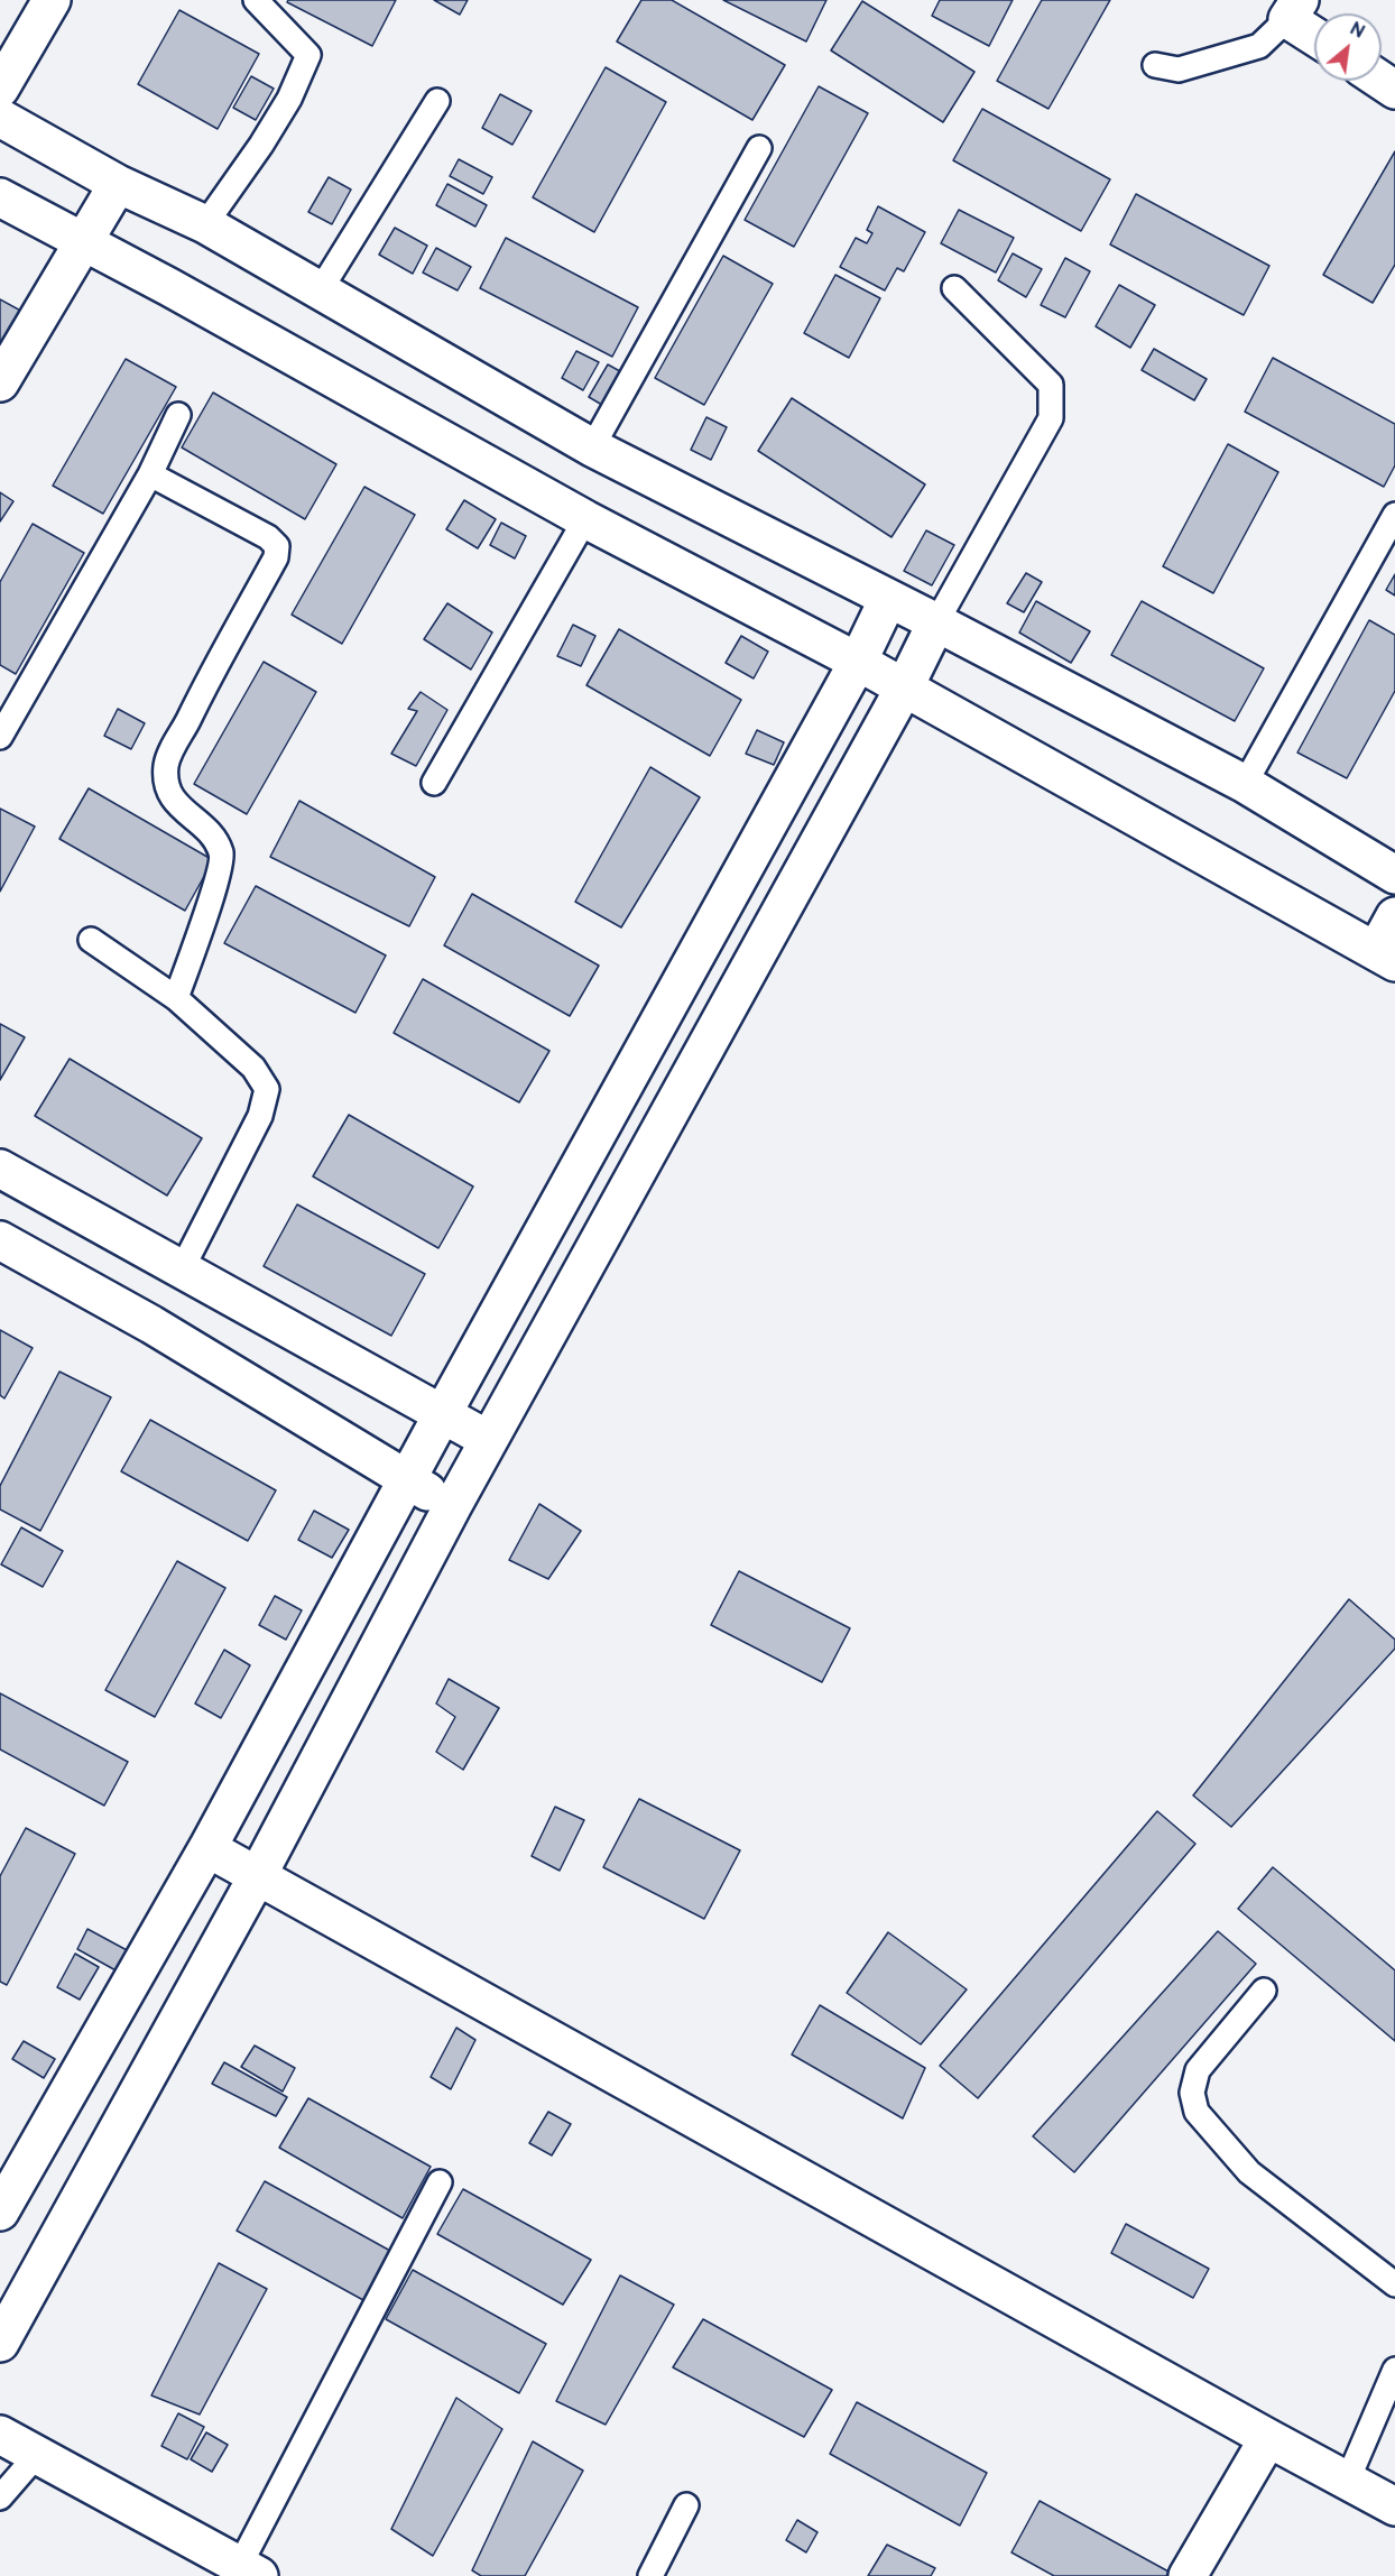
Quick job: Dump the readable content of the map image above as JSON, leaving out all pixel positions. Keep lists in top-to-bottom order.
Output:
{
  "north": "top right"
}
